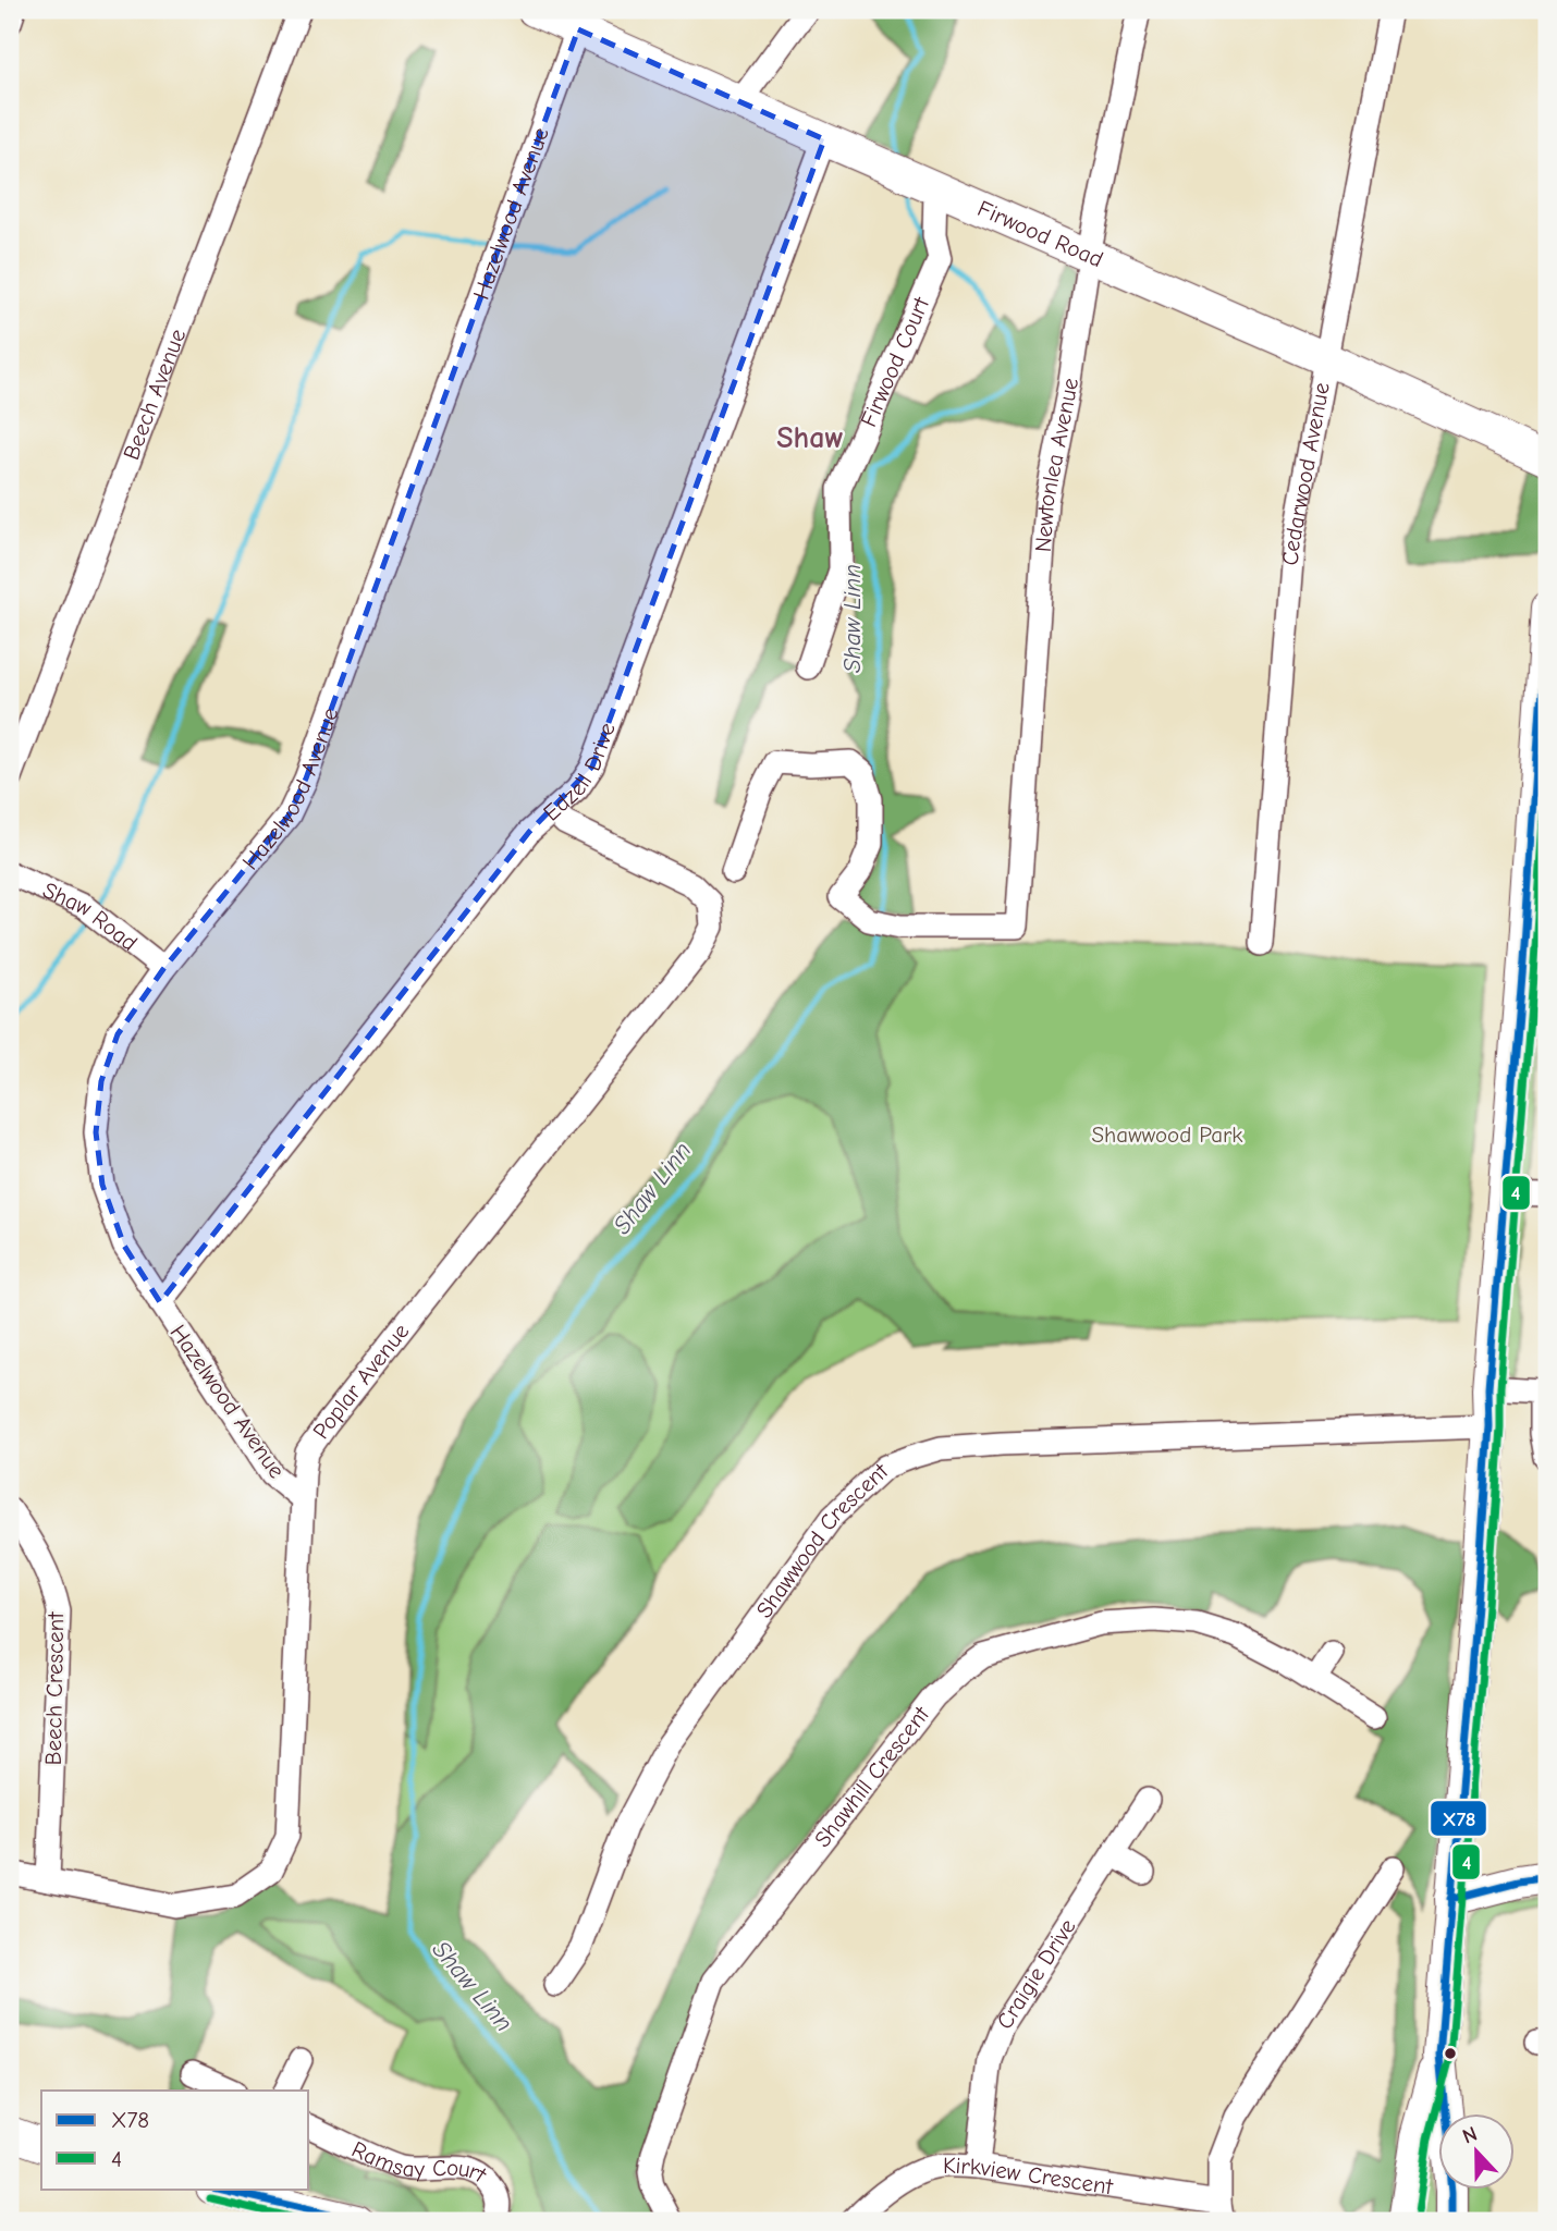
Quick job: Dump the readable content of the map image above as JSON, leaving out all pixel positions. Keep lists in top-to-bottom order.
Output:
{
  "streets": {
    "street": [
      "Hazelwood Avenue",
      "Firwood Road",
      "Firwood Court",
      "Beech Avenue",
      "Newtonlea Avenue",
      "Cedarwood Avenue",
      "Edzell Drive",
      "Shaw Road",
      "Poplar Avenue",
      "Shawwood Crescent",
      "Beech Crescent",
      "Shawhill Crescent",
      "Craigie Drive",
      "Ramsay Court",
      "Kirkview Crescent"
    ]
  },
  "crossings": [
    ["Hazelwood Avenue", "Firwood Road"],
    ["Hazelwood Avenue", "Edzell Drive"],
    ["Hazelwood Avenue", "Shaw Road"],
    ["Hazelwood Avenue", "Poplar Avenue"],
    ["Firwood Road", "Firwood Court"],
    ["Firwood Road", "Newtonlea Avenue"],
    ["Firwood Road", "Cedarwood Avenue"],
    ["Firwood Road", "Edzell Drive"],
    ["Edzell Drive", "Poplar Avenue"],
    ["Poplar Avenue", "Beech Crescent"],
    ["Craigie Drive", "Kirkview Crescent"]
  ],
  "districts": ["Shaw"],
  "water": ["Shaw Linn"],
  "parks": ["Shawwood Park"],
  "lines": ["transit line X78", "transit line 4"],
  "legend": ["X78", "4"],
  "north": "top"
}
